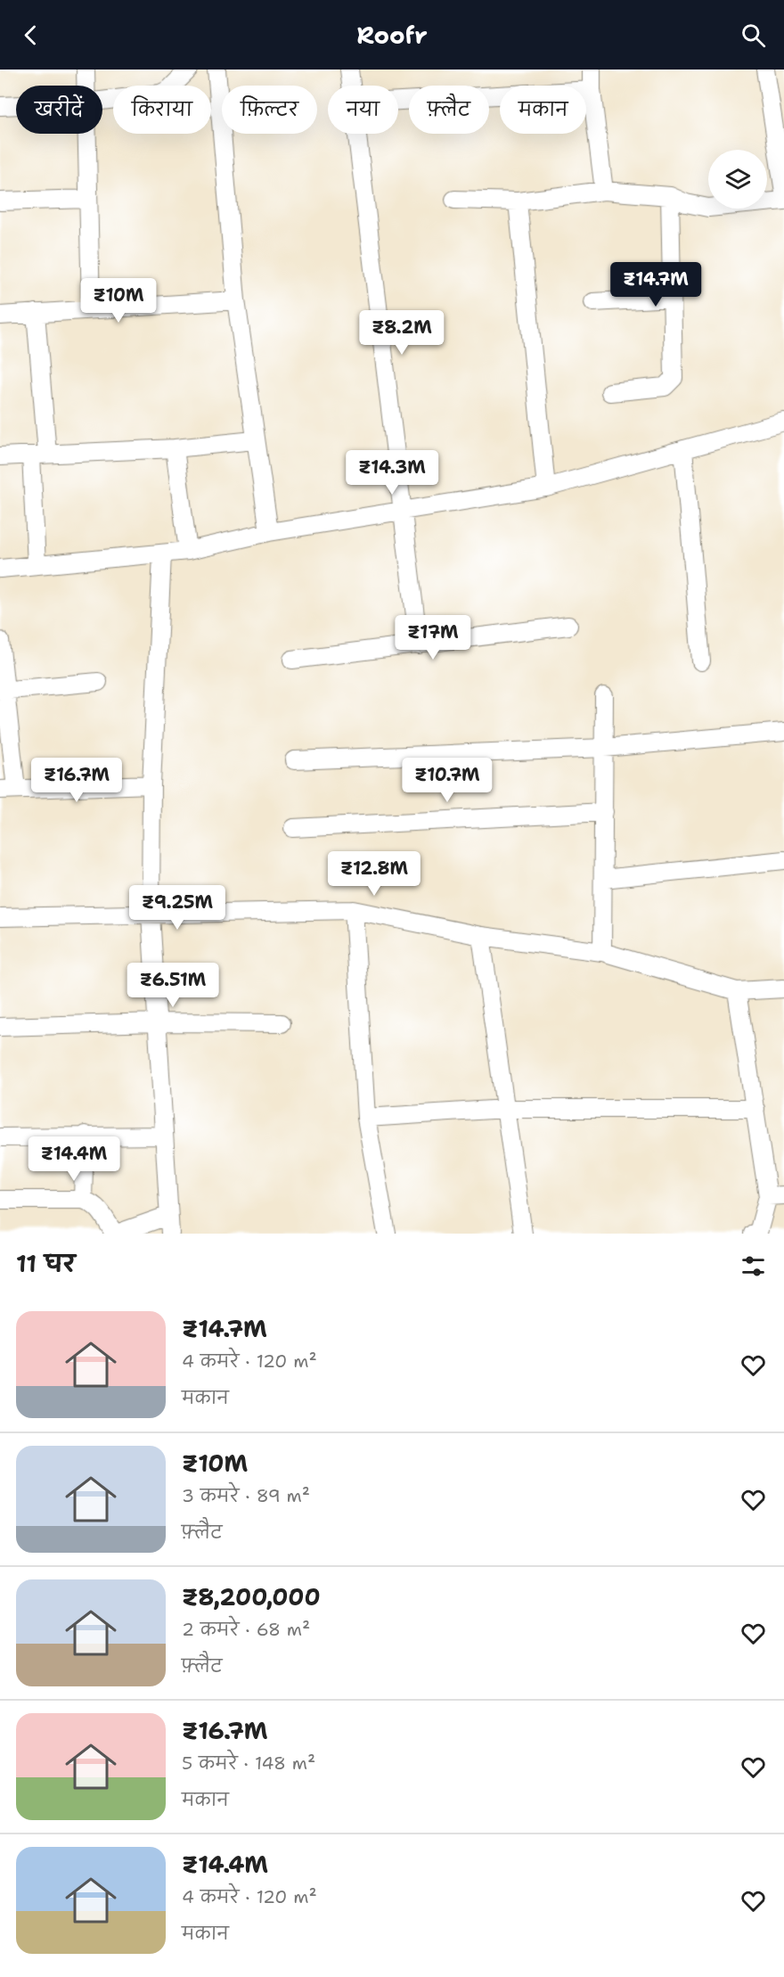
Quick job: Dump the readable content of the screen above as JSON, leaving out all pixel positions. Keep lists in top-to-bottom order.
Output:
{
  "page": {
    "header": "Roofr",
    "chip": [
      "खरीदें",
      "किराया",
      "फ़िल्टर",
      "नया",
      "फ़्लैट",
      "मकान"
    ],
    "price": [
      "₹14.7M",
      "₹10M",
      "₹8.2M",
      "₹14.3M",
      "₹17M",
      "₹16.7M",
      "₹10.7M",
      "₹12.8M",
      "₹9.25M",
      "₹6.51M",
      "₹14.4M"
    ],
    "heading": "11 घर",
    "list": [
      {
        "name": "₹14.7M",
        "note": "4 कमरे · 120 m² · मकान"
      },
      {
        "name": "₹10M",
        "note": "3 कमरे · 89 m² · फ़्लैट"
      },
      {
        "name": "₹8,200,000",
        "note": "2 कमरे · 68 m² · फ़्लैट"
      },
      {
        "name": "₹16.7M",
        "note": "5 कमरे · 148 m² · मकान"
      },
      {
        "name": "₹14.4M",
        "note": "4 कमरे · 120 m² · मकान"
      }
    ]
  }
}
